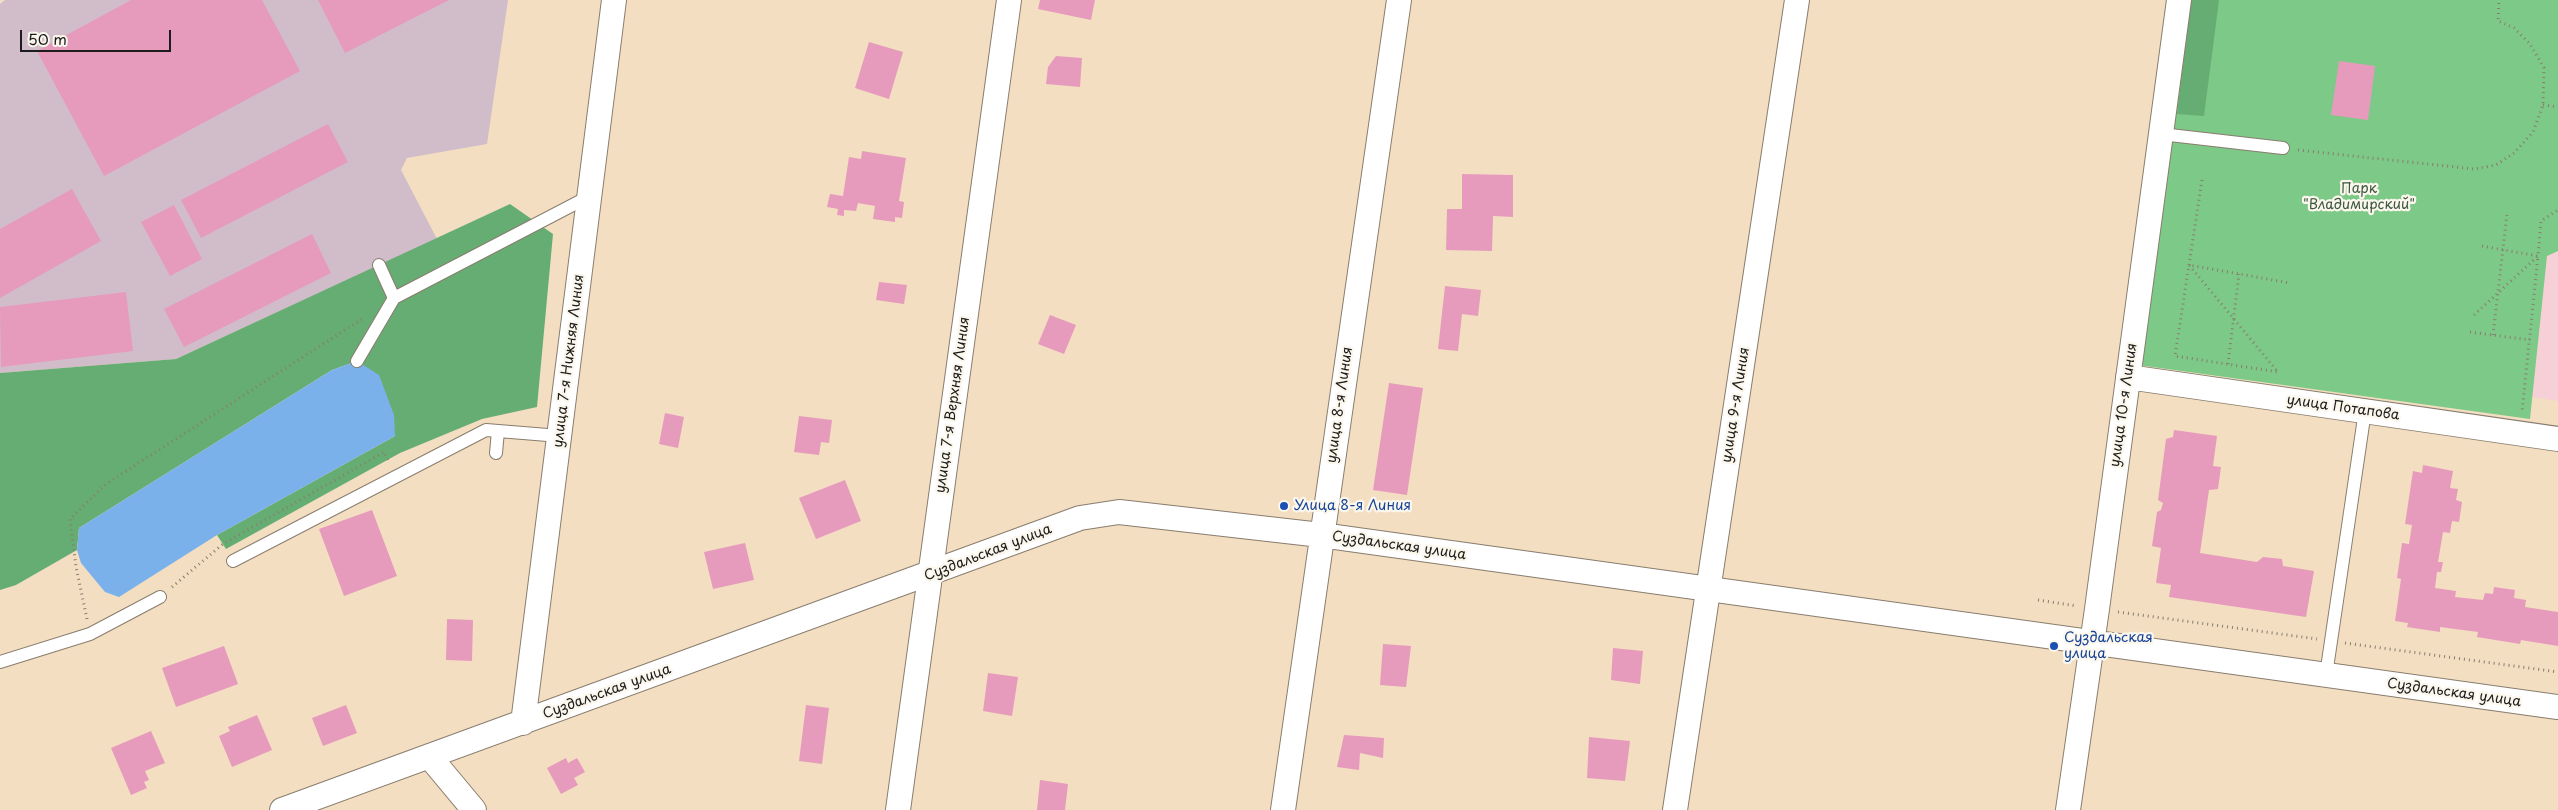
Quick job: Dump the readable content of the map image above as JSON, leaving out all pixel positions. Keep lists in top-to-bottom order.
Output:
{
  "streets": {
    "street": [
      "улица 7-я Нижняя Линия",
      "улица 7-я Верхняя Линия",
      "улица 8-я Линия",
      "улица 9-я Линия",
      "улица 10-я Линия",
      "улица Потапова",
      "Суздальская улица"
    ]
  },
  "crossings": [
    ["улица 7-я Нижняя Линия", "Суздальская улица"],
    ["улица 7-я Верхняя Линия", "Суздальская улица"],
    ["улица 8-я Линия", "Суздальская улица"],
    ["улица 9-я Линия", "Суздальская улица"],
    ["улица 10-я Линия", "улица Потапова"],
    ["улица 10-я Линия", "Суздальская улица"]
  ],
  "parks": ["Парк \"Владимирский\""],
  "places": ["Улица 8-я Линия", "Суздальская улица"],
  "scale_bar": "50 m"
}
